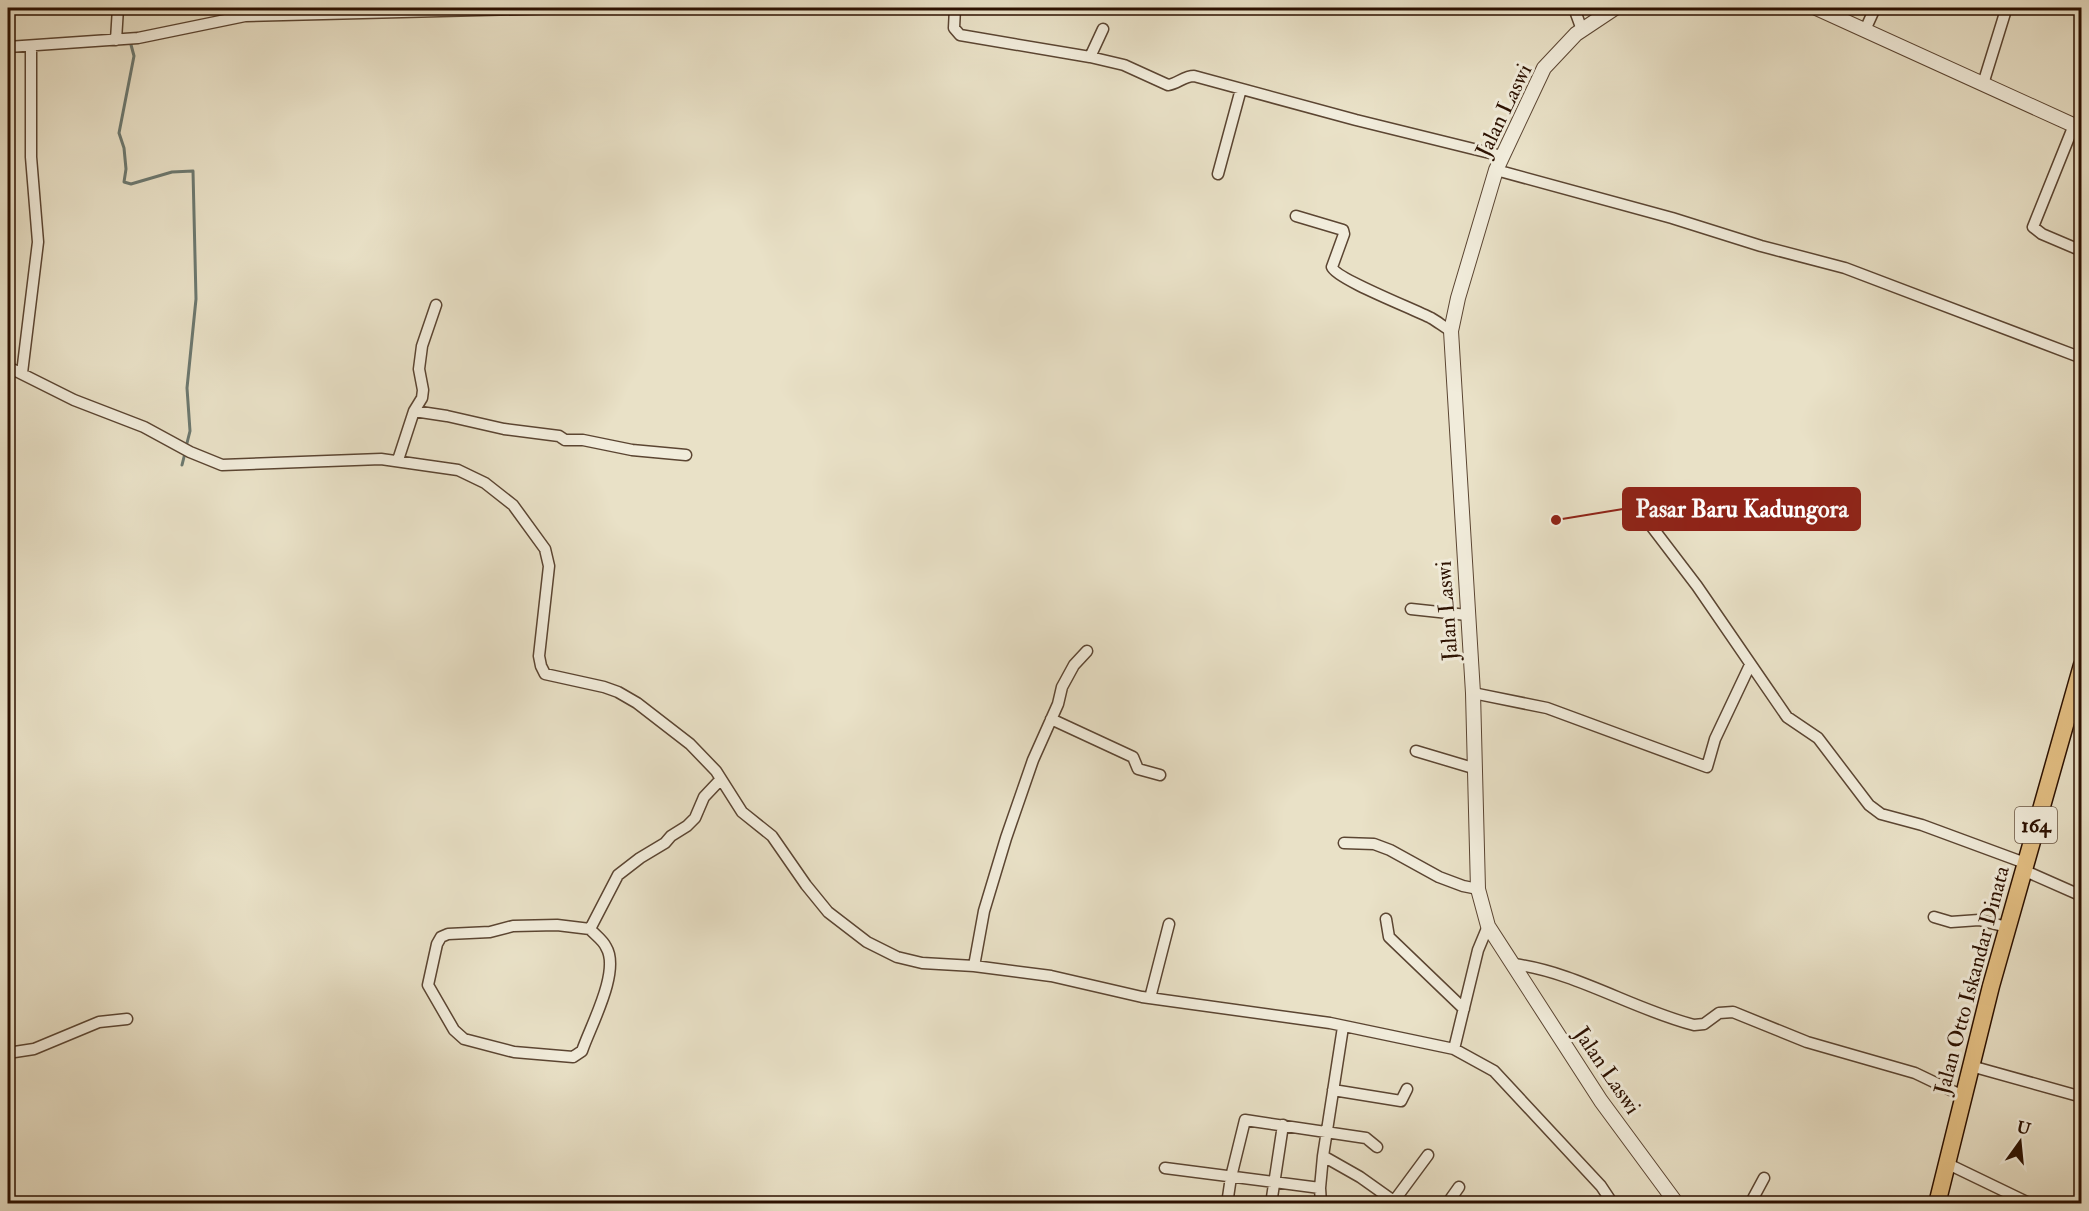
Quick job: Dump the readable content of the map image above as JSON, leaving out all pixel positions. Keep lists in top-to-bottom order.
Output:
{
  "streets": {
    "main road": ["164", "Jalan Otto Iskandar Dinata"],
    "street": ["Jalan Laswi"]
  },
  "places": ["Pasar Baru Kadungora"],
  "north": "top"
}
